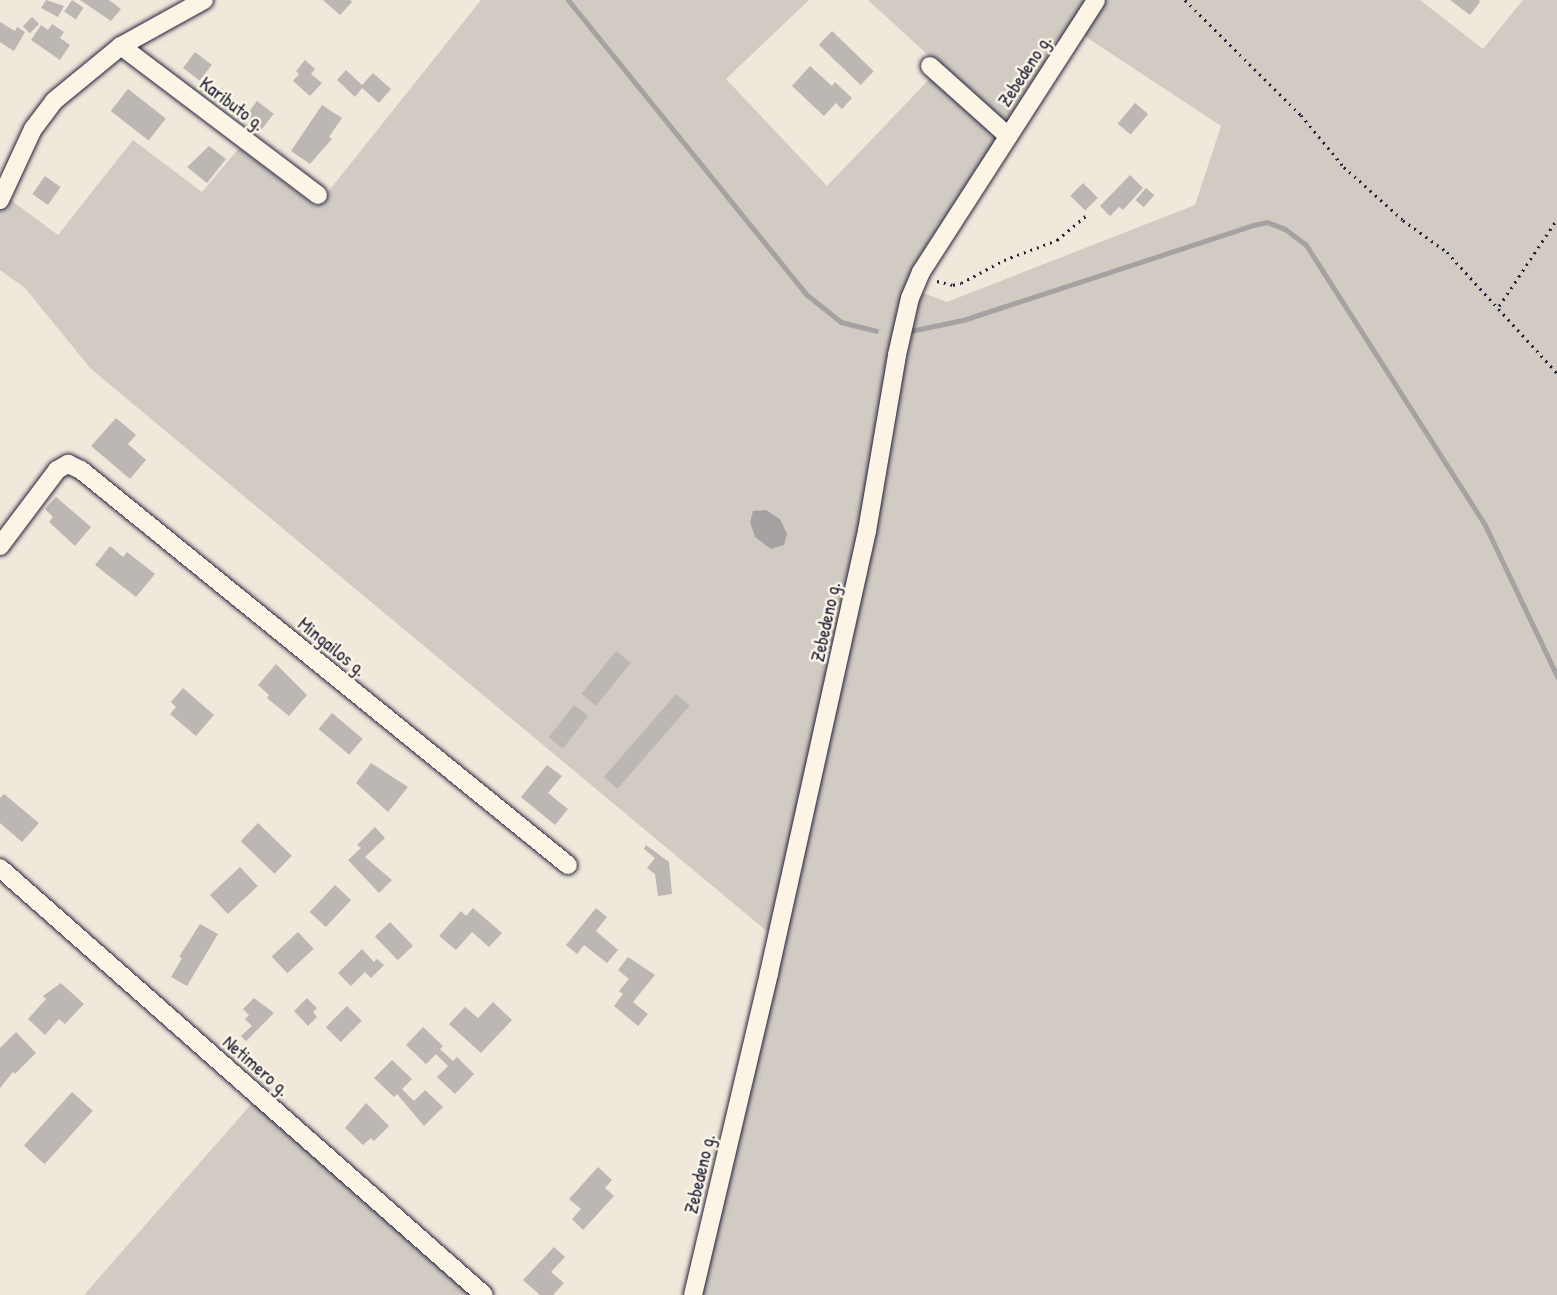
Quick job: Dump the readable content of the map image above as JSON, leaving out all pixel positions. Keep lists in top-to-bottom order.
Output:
{
  "streets": {
    "street": [
      "Zebedeno g.",
      "Kaributo g.",
      "Mingailos g.",
      "Netimero g."
    ]
  }
}
